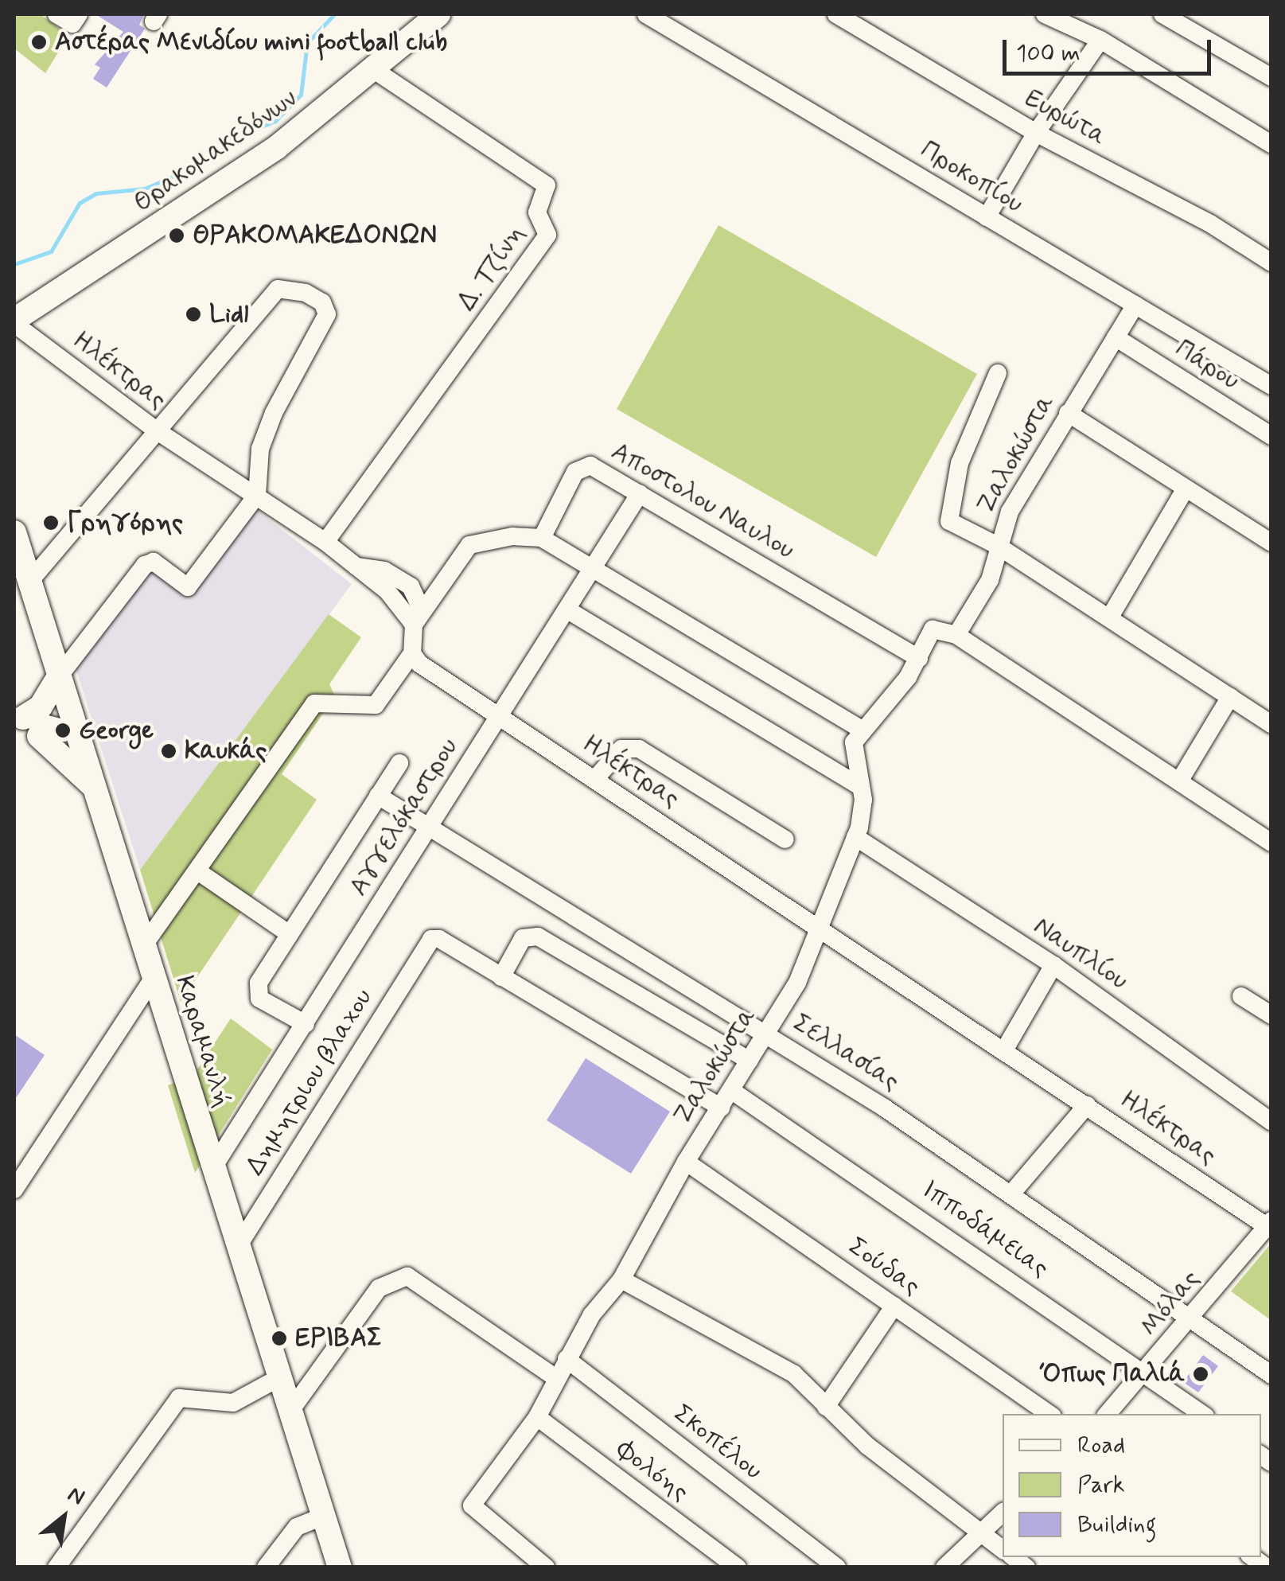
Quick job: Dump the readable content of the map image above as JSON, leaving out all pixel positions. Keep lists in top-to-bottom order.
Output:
{
  "streets": {
    "main road": ["Θρακομακεδόνων", "Καραμανλή"],
    "street": [
      "Ευρώτα",
      "Προκοπίου",
      "Δ. Τζίνη",
      "Πάρου",
      "Ηλέκτρας",
      "Ζαλοκώστα",
      "Αποστολου Ναυλου",
      "Αγγελόκαστρου",
      "Ναυπλίου",
      "Σελλασίας",
      "Δημητριου βλαχου",
      "Ιπποδάμειας",
      "Σούδας",
      "Μόλας",
      "Σκοπέλου",
      "Φολόης"
    ]
  },
  "crossings": [
    ["Θρακομακεδόνων", "Δ. Τζίνη"],
    ["Θρακομακεδόνων", "Ηλέκτρας"],
    ["Προκοπίου", "Ζαλοκώστα"],
    ["Δ. Τζίνη", "Ηλέκτρας"],
    ["Πάρου", "Ζαλοκώστα"],
    ["Ηλέκτρας", "Ζαλοκώστα"],
    ["Ηλέκτρας", "Αγγελόκαστρου"],
    ["Ηλέκτρας", "Μόλας"],
    ["Ζαλοκώστα", "Αποστολου Ναυλου"],
    ["Ζαλοκώστα", "Ναυπλίου"],
    ["Ζαλοκώστα", "Σελλασίας"],
    ["Ζαλοκώστα", "Ιπποδάμειας"],
    ["Ζαλοκώστα", "Σούδας"],
    ["Ζαλοκώστα", "Σκοπέλου"],
    ["Ζαλοκώστα", "Φολόης"],
    ["Αποστολου Ναυλου", "Αγγελόκαστρου"],
    ["Αγγελόκαστρου", "Καραμανλή"],
    ["Αγγελόκαστρου", "Σελλασίας"],
    ["Καραμανλή", "Δημητριου βλαχου"],
    ["Σελλασίας", "Μόλας"],
    ["Ιπποδάμειας", "Μόλας"]
  ],
  "places": [
    "Αστέρας Μενιδίου mini football club",
    "ΘΡΑΚΟΜΑΚΕΔΟΝΩΝ",
    "Lidl",
    "Γρηγόρης",
    "George",
    "Καυκάς",
    "ΕΡΙΒΑΣ",
    "Όπως Παλιά"
  ],
  "legend": ["Road", "Park", "Building"],
  "scale_bar": "100 m",
  "north": "top right"
}
